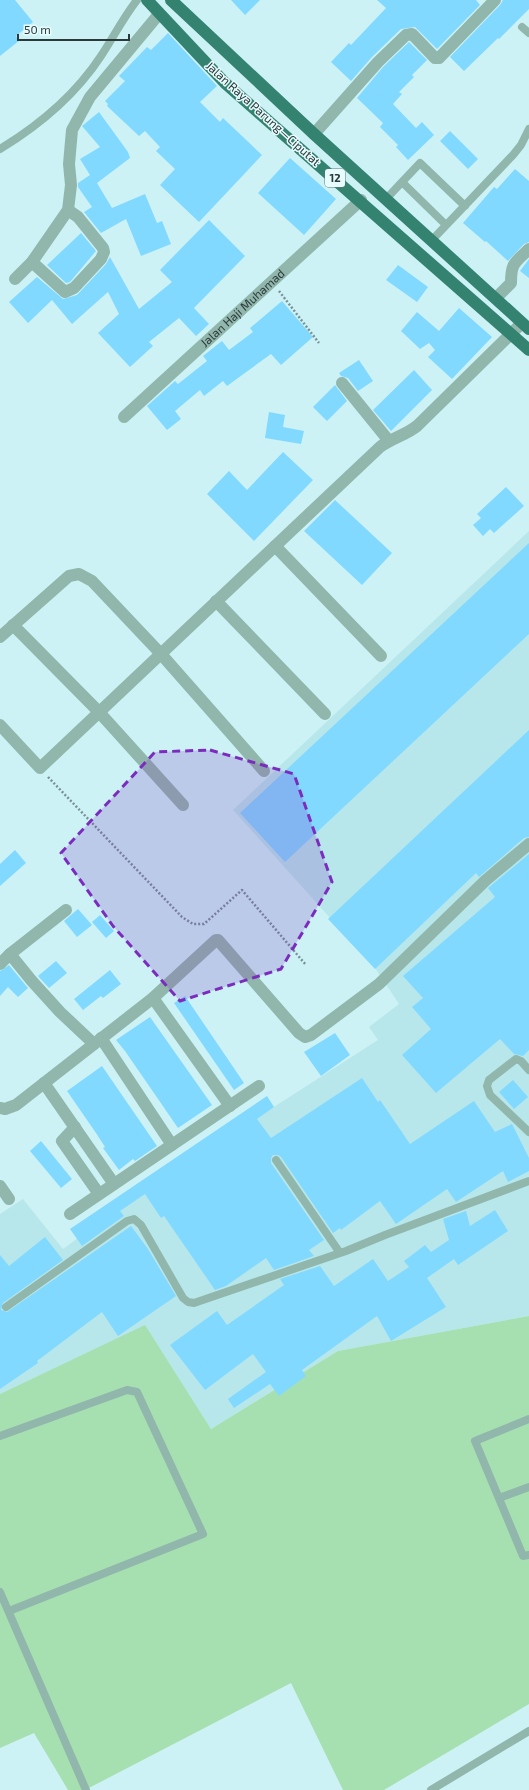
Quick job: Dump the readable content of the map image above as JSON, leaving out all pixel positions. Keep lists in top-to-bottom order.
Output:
{
  "streets": {
    "highway": ["Jalan Raya Parung—Ciputat", "12"],
    "street": ["Jalan Haji Muhamad"]
  },
  "crossings": [
    ["Jalan Raya Parung—Ciputat", "Jalan Haji Muhamad"]
  ],
  "scale_bar": "50 m"
}
